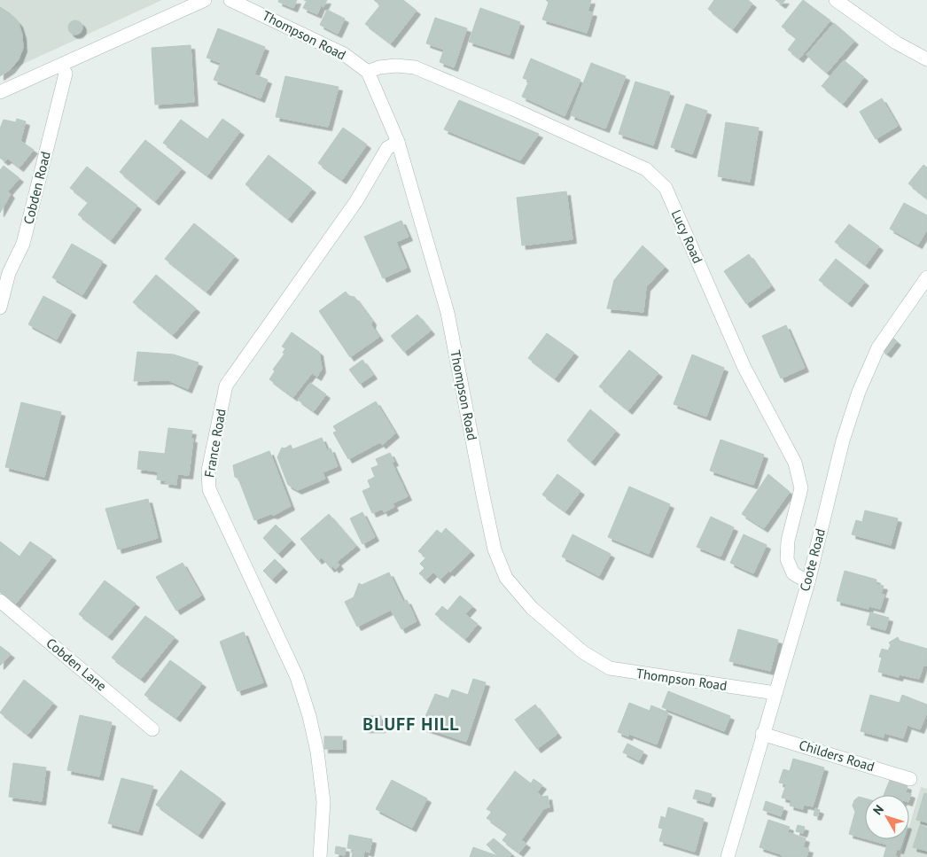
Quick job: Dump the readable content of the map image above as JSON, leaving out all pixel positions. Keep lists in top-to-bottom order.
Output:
{
  "streets": {
    "street": [
      "Thompson Road",
      "Cobden Road",
      "Lucy Road",
      "France Road",
      "Coote Road",
      "Cobden Lane",
      "Childers Road"
    ]
  },
  "crossings": [
    ["Thompson Road", "Lucy Road"],
    ["Thompson Road", "France Road"],
    ["Thompson Road", "Coote Road"],
    ["Lucy Road", "Coote Road"],
    ["Coote Road", "Childers Road"]
  ],
  "districts": ["BLUFF HILL"],
  "north": "top left"
}
